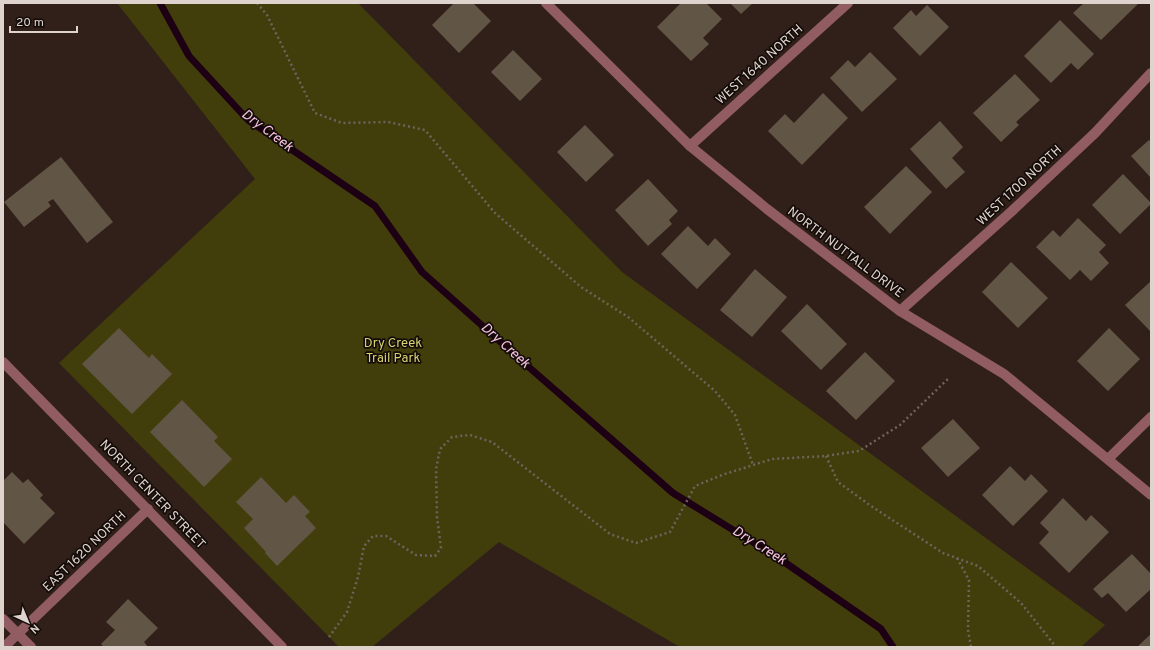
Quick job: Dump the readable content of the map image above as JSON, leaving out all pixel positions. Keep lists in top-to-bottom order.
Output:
{
  "streets": {
    "street": [
      "WEST 1640 NORTH",
      "WEST 1700 NORTH",
      "NORTH NUTTALL DRIVE",
      "NORTH CENTER STREET",
      "EAST 1620 NORTH"
    ]
  },
  "crossings": [
    ["WEST 1640 NORTH", "NORTH NUTTALL DRIVE"],
    ["WEST 1700 NORTH", "NORTH NUTTALL DRIVE"],
    ["NORTH CENTER STREET", "EAST 1620 NORTH"]
  ],
  "water": ["Dry Creek"],
  "parks": ["Dry Creek Trail Park"],
  "scale_bar": "20 m",
  "north": "bottom right"
}
